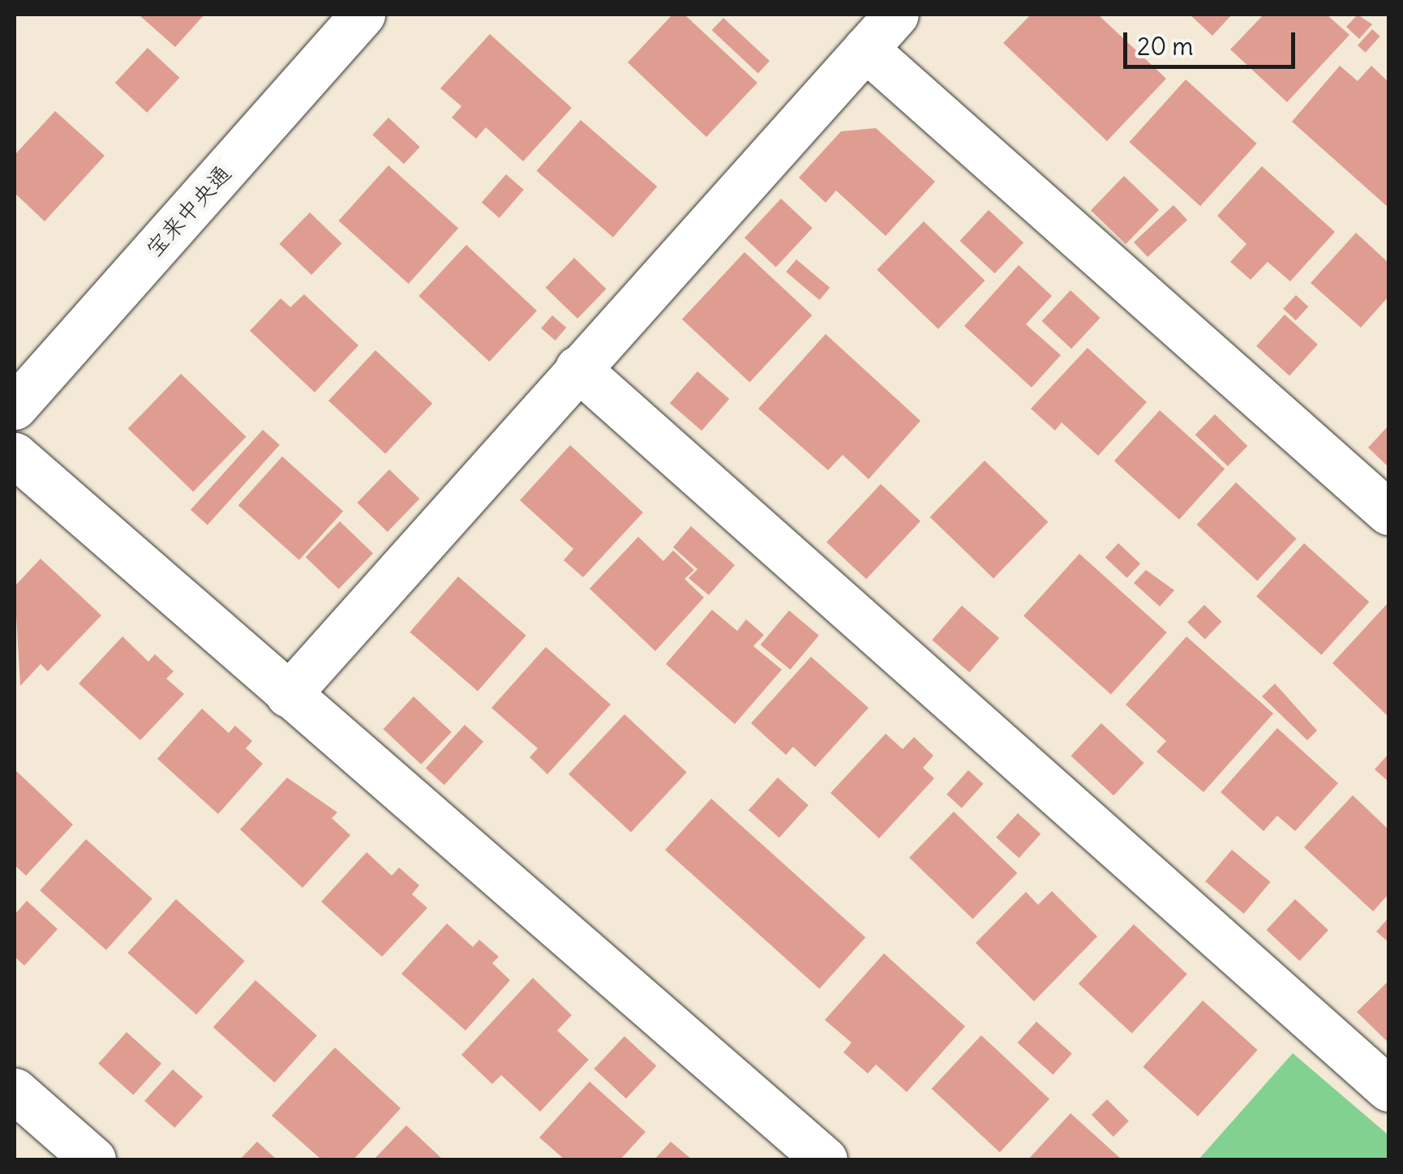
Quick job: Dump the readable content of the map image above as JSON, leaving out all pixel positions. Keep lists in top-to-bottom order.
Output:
{
  "streets": {
    "street": ["宝来中央通"]
  },
  "scale_bar": "20 m"
}
